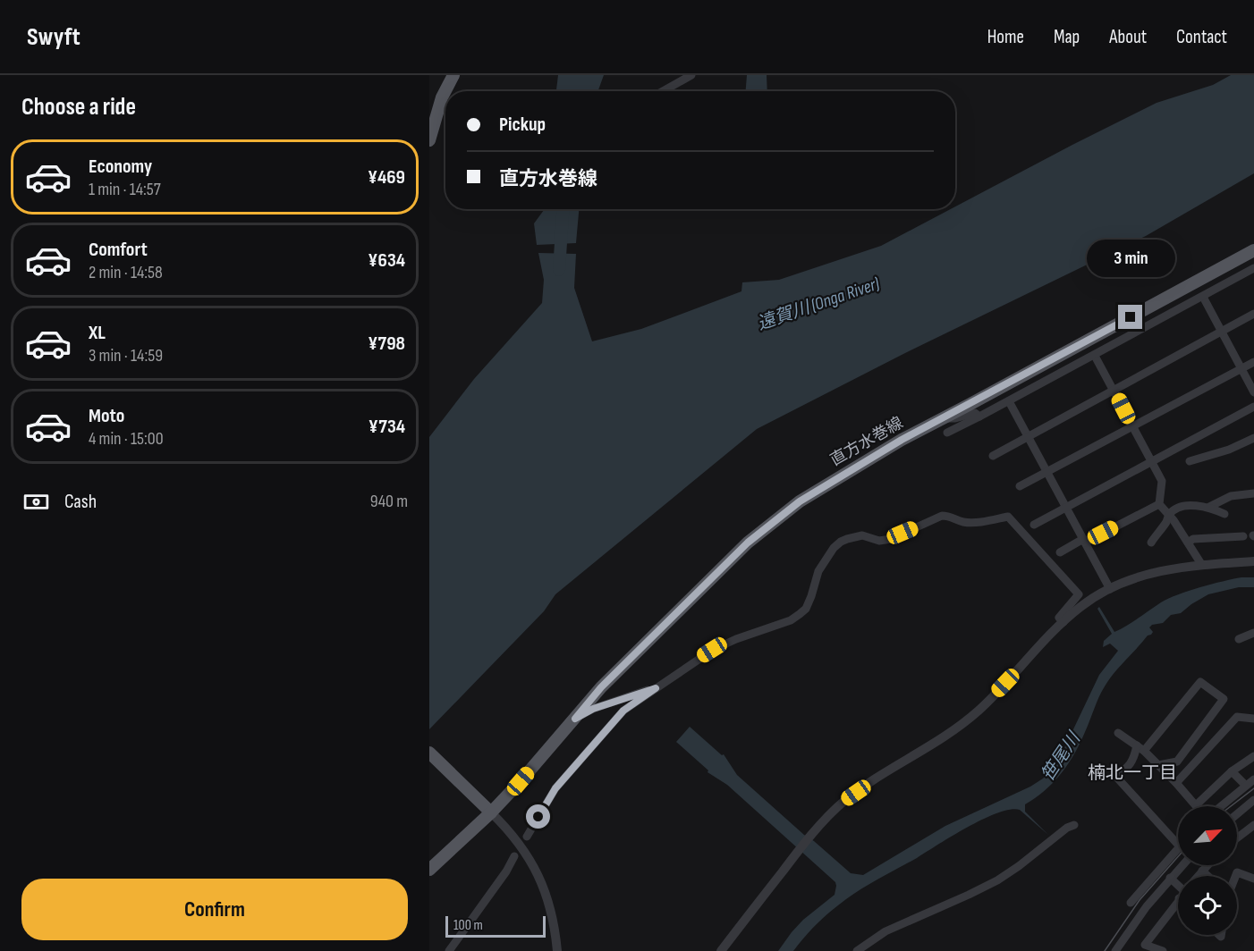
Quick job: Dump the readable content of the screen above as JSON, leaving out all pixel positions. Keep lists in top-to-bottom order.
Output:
{
  "streets": {
    "main road": ["直方水巻線"]
  },
  "districts": ["楠北一丁目"],
  "water": ["遠賀川 (Onga River)", "笹尾川"],
  "scale_bar": "100 m",
  "north": "top right",
  "page": {
    "header": "Swyft",
    "nav": [
      "Home",
      "Map",
      "About",
      "Contact"
    ],
    "heading": "Choose a ride",
    "banner": ["Pickup", "直方水巻線"],
    "list": [
      {
        "name": "Economy",
        "note": "1 min · 14:57",
        "value": "¥469"
      },
      {
        "name": "Comfort",
        "note": "2 min · 14:58",
        "value": "¥634"
      },
      {
        "name": "XL",
        "note": "3 min · 14:59",
        "value": "¥798"
      },
      {
        "name": "Moto",
        "note": "4 min · 15:00",
        "value": "¥734"
      }
    ],
    "bubble": "3 min",
    "pay": ["Cash", "940 m"],
    "buttons": "Confirm",
    "scale": "100 m"
  }
}
